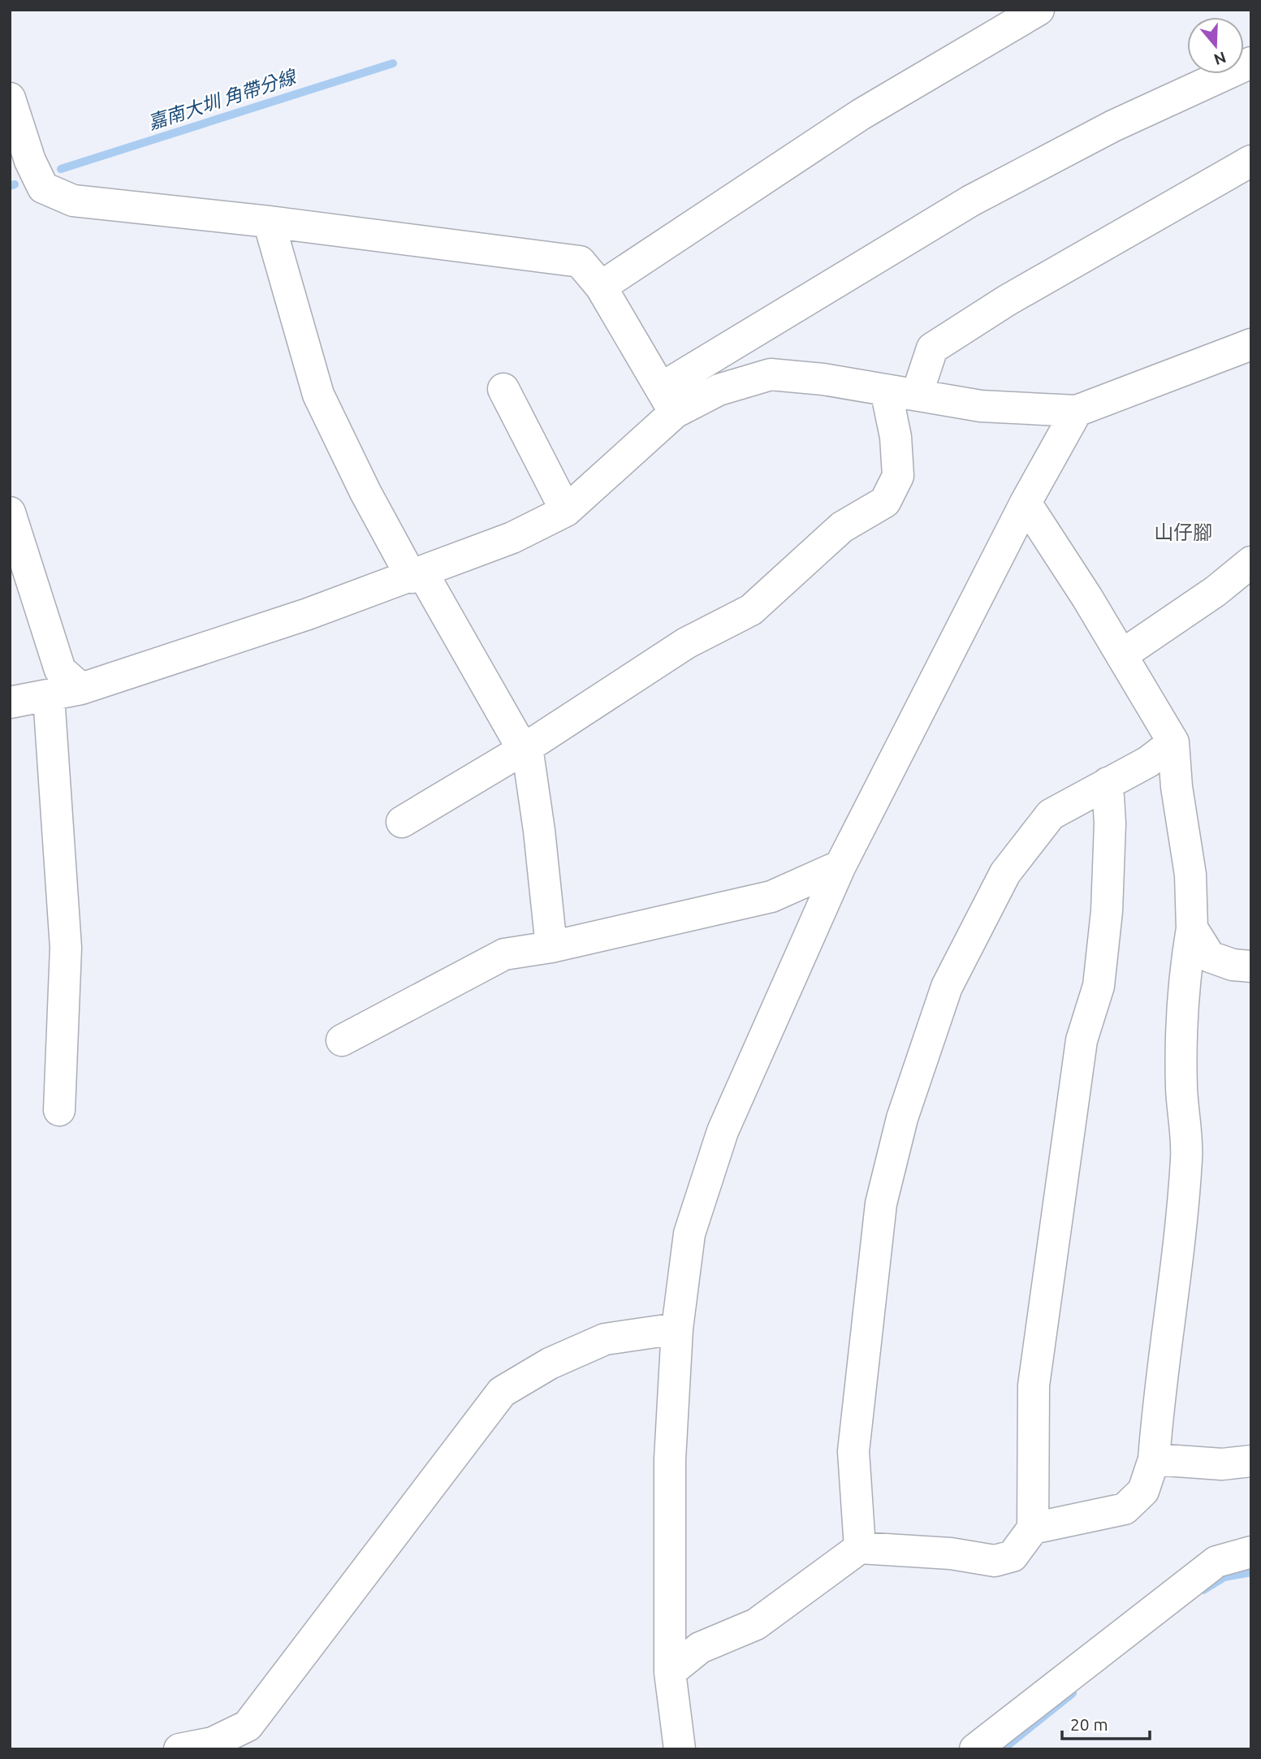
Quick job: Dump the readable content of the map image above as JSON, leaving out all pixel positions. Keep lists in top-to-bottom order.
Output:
{
  "districts": ["山仔腳"],
  "water": ["嘉南大圳 角帶分線"],
  "scale_bar": "20 m",
  "north": "bottom"
}
